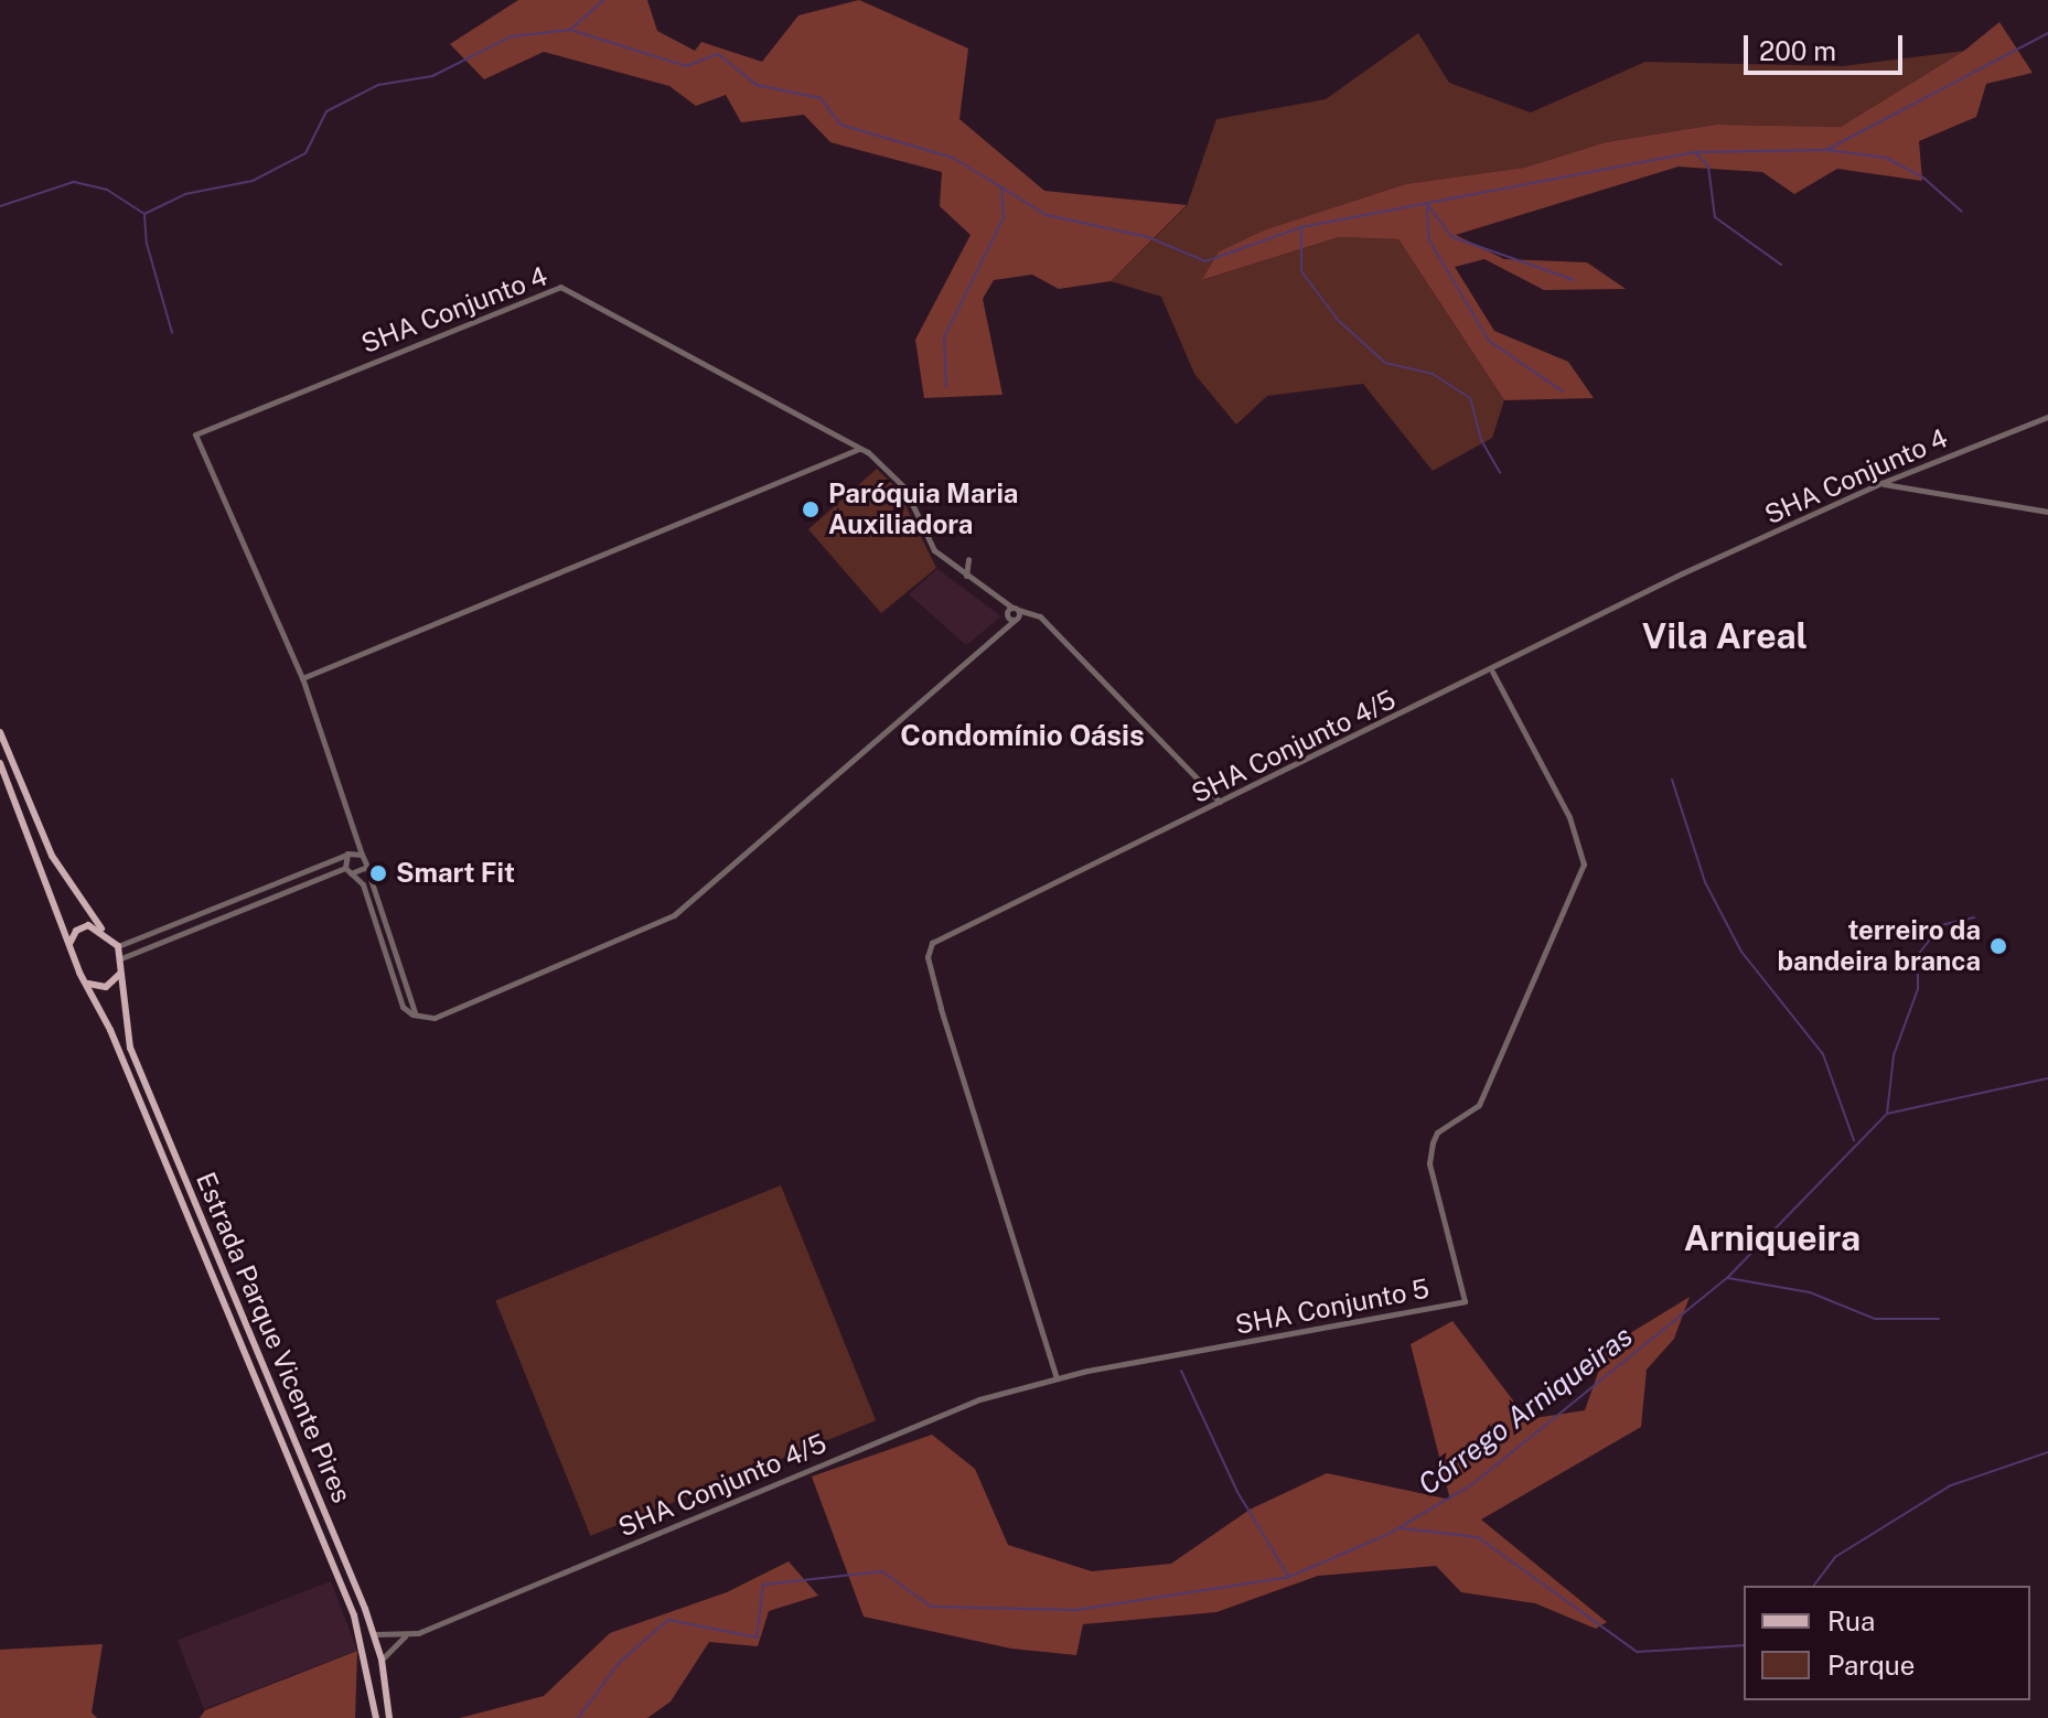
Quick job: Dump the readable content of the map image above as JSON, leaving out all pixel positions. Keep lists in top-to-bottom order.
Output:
{
  "streets": {
    "main road": ["Estrada Parque Vicente Pires"],
    "street": ["SHA Conjunto 4", "SHA Conjunto 4/5", "SHA Conjunto 5"]
  },
  "crossings": [
    ["SHA Conjunto 4", "SHA Conjunto 4/5"],
    ["SHA Conjunto 4/5", "SHA Conjunto 5"],
    ["SHA Conjunto 4/5", "Estrada Parque Vicente Pires"]
  ],
  "districts": ["Vila Areal", "Condomínio Oásis", "Arniqueira"],
  "water": ["Córrego Arniqueiras"],
  "places": ["Paróquia Maria Auxiliadora", "Smart Fit", "terreiro da bandeira branca"],
  "legend": ["Rua", "Parque"],
  "scale_bar": "200 m"
}
